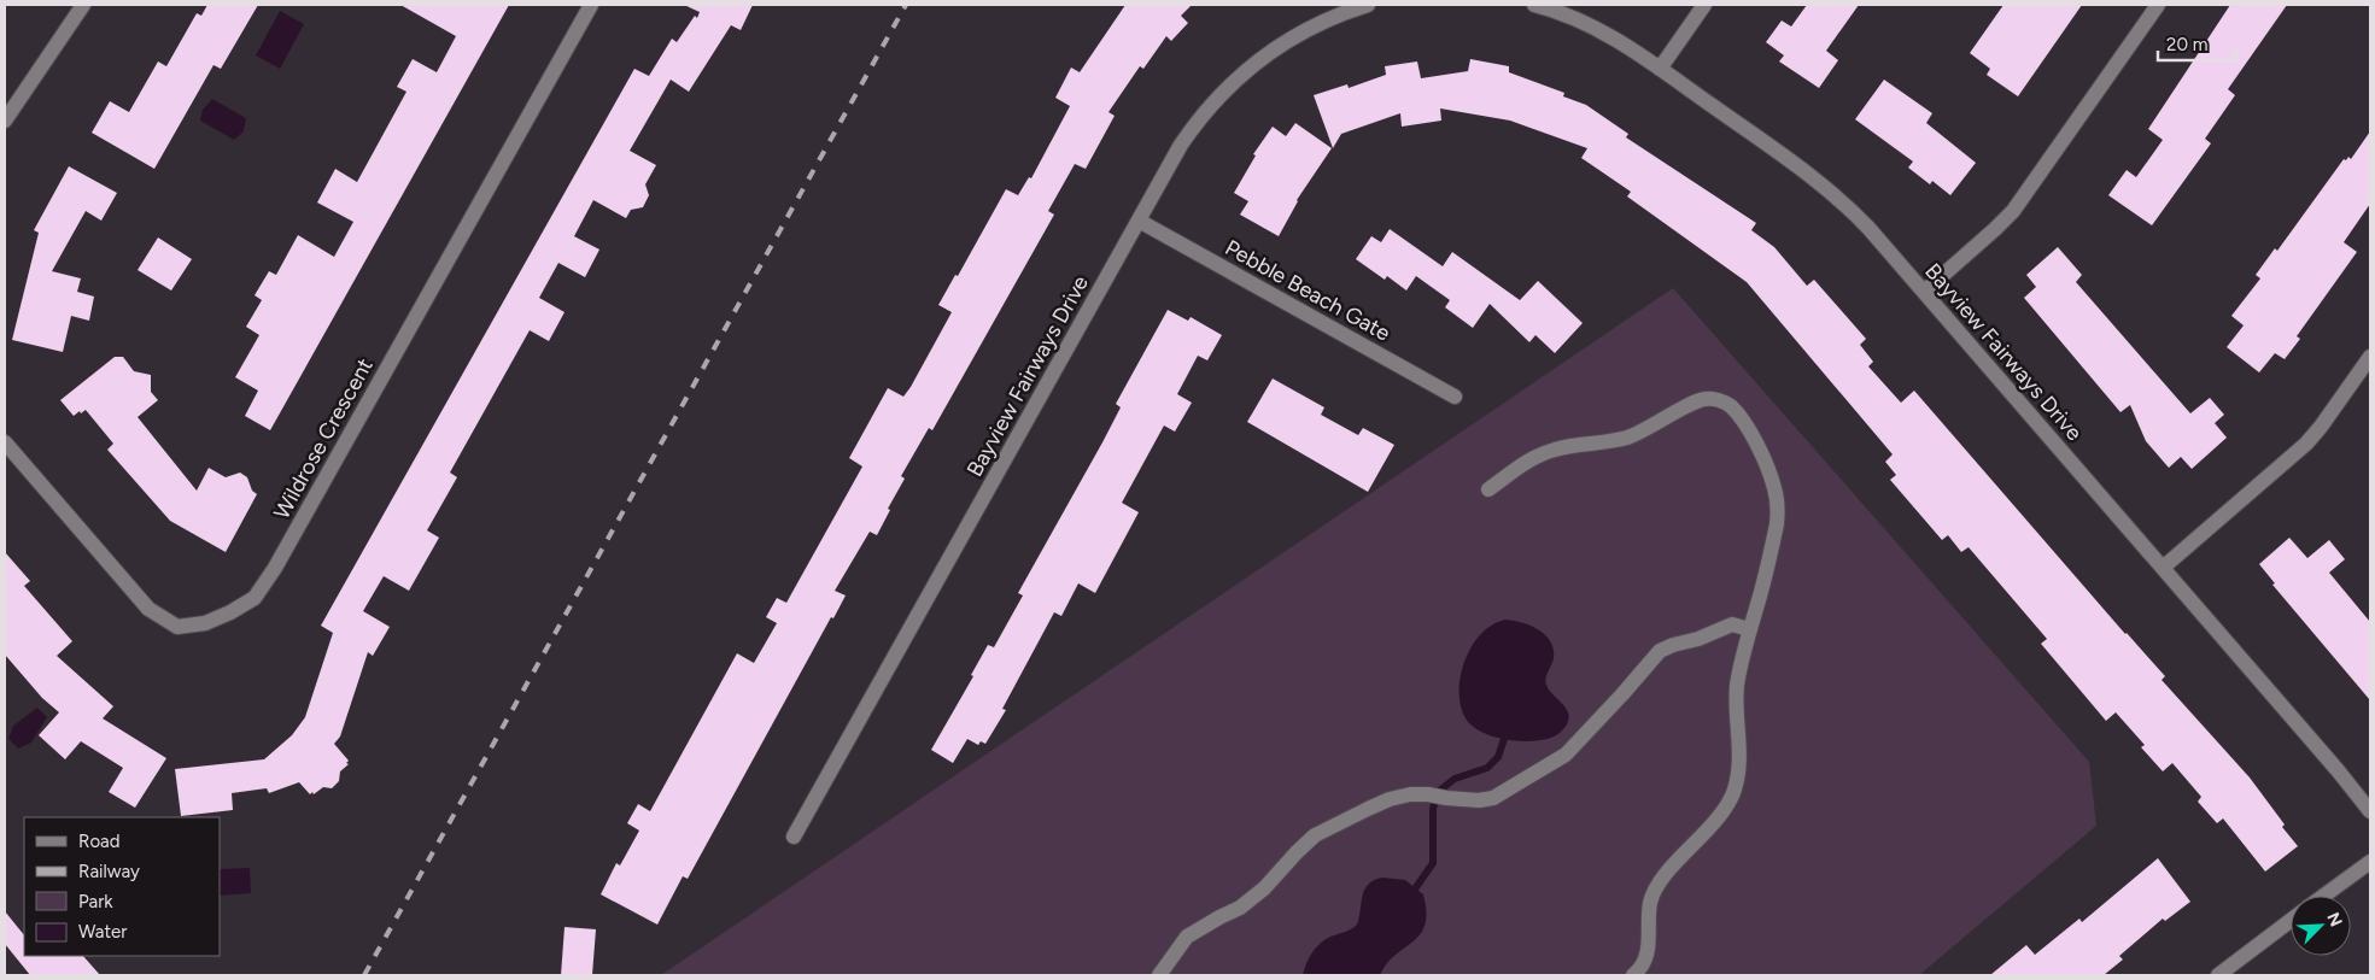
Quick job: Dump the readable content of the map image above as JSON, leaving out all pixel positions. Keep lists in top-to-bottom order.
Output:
{
  "streets": {
    "street": ["Pebble Beach Gate", "Bayview Fairways Drive", "Wildrose Crescent"]
  },
  "crossings": [
    ["Pebble Beach Gate", "Bayview Fairways Drive"]
  ],
  "legend": [
    "Road",
    "Railway",
    "Park",
    "Water"
  ],
  "scale_bar": "20 m",
  "north": "top right"
}
